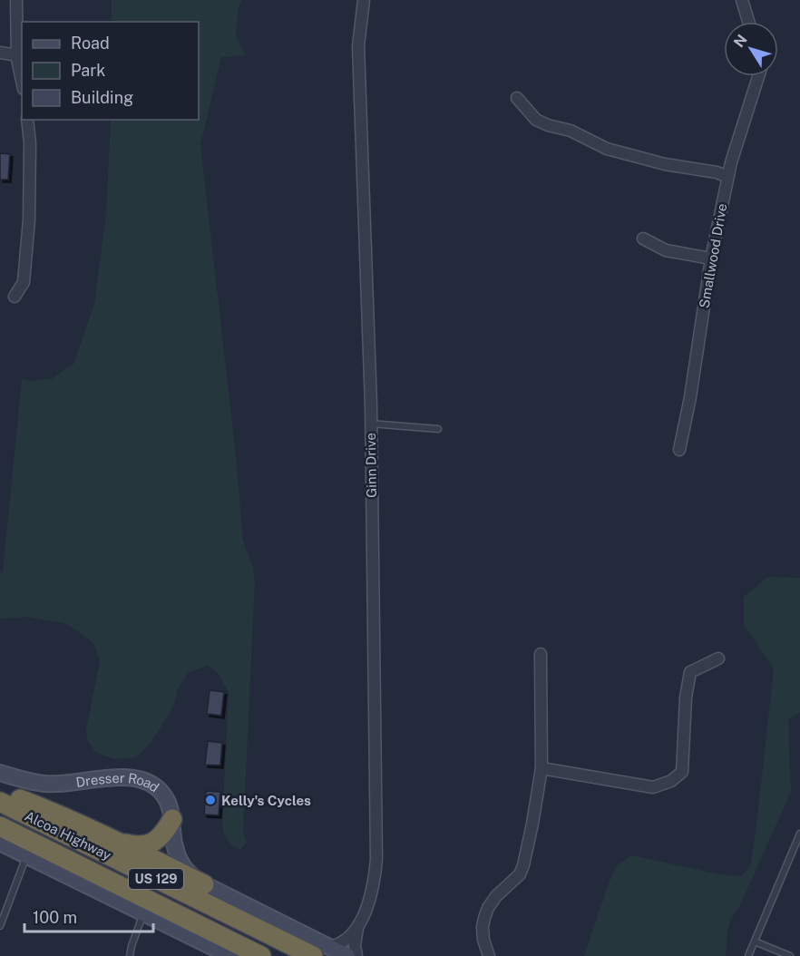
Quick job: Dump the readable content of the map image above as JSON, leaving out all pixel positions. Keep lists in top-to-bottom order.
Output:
{
  "streets": {
    "highway": ["Alcoa Highway", "US 129"],
    "street": ["Smallwood Drive", "Ginn Drive", "Dresser Road"]
  },
  "crossings": [
    ["Ginn Drive", "Dresser Road"],
    ["Ginn Drive", "Alcoa Highway"],
    ["Dresser Road", "Alcoa Highway"]
  ],
  "places": ["Kelly's Cycles"],
  "legend": ["Road", "Park", "Building"],
  "scale_bar": "100 m",
  "north": "top left"
}
